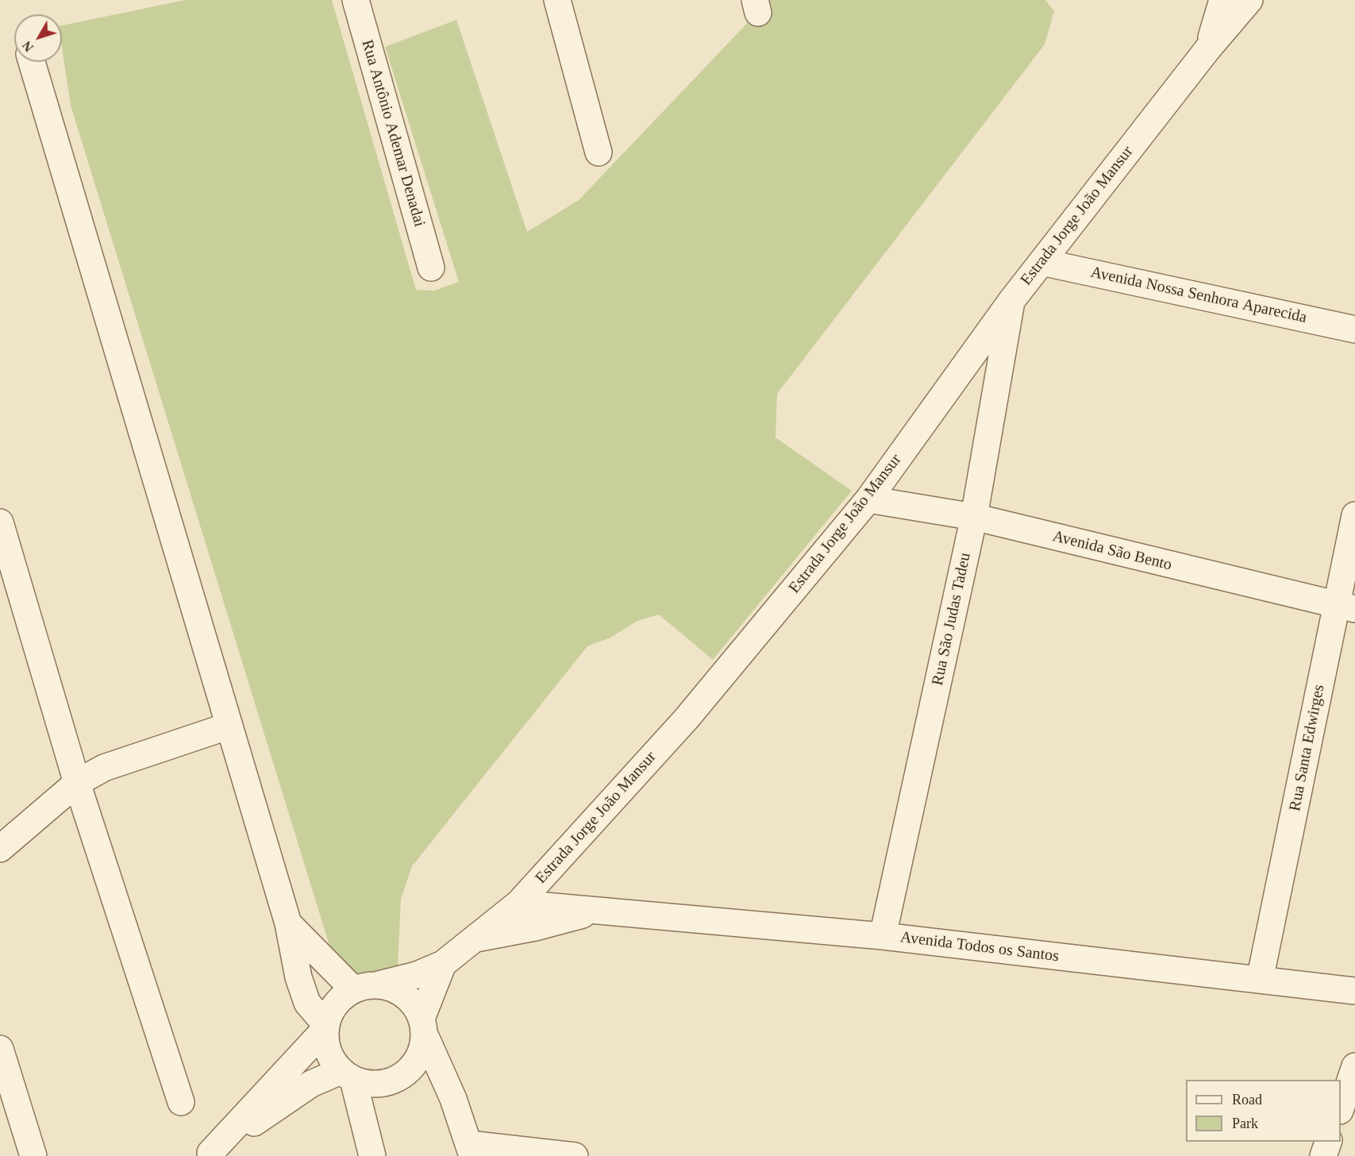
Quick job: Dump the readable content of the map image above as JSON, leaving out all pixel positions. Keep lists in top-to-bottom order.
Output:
{
  "streets": {
    "street": [
      "Rua Antônio Ademar Denadai",
      "Estrada Jorge João Mansur",
      "Avenida Nossa Senhora Aparecida",
      "Avenida São Bento",
      "Rua São Judas Tadeu",
      "Rua Santa Edwirges",
      "Avenida Todos os Santos"
    ]
  },
  "crossings": [
    ["Estrada Jorge João Mansur", "Avenida Nossa Senhora Aparecida"],
    ["Estrada Jorge João Mansur", "Avenida São Bento"],
    ["Estrada Jorge João Mansur", "Rua São Judas Tadeu"],
    ["Estrada Jorge João Mansur", "Avenida Todos os Santos"],
    ["Avenida São Bento", "Rua São Judas Tadeu"],
    ["Avenida São Bento", "Rua Santa Edwirges"],
    ["Rua São Judas Tadeu", "Avenida Todos os Santos"],
    ["Rua Santa Edwirges", "Avenida Todos os Santos"]
  ],
  "legend": ["Road", "Park"],
  "north": "bottom left"
}
